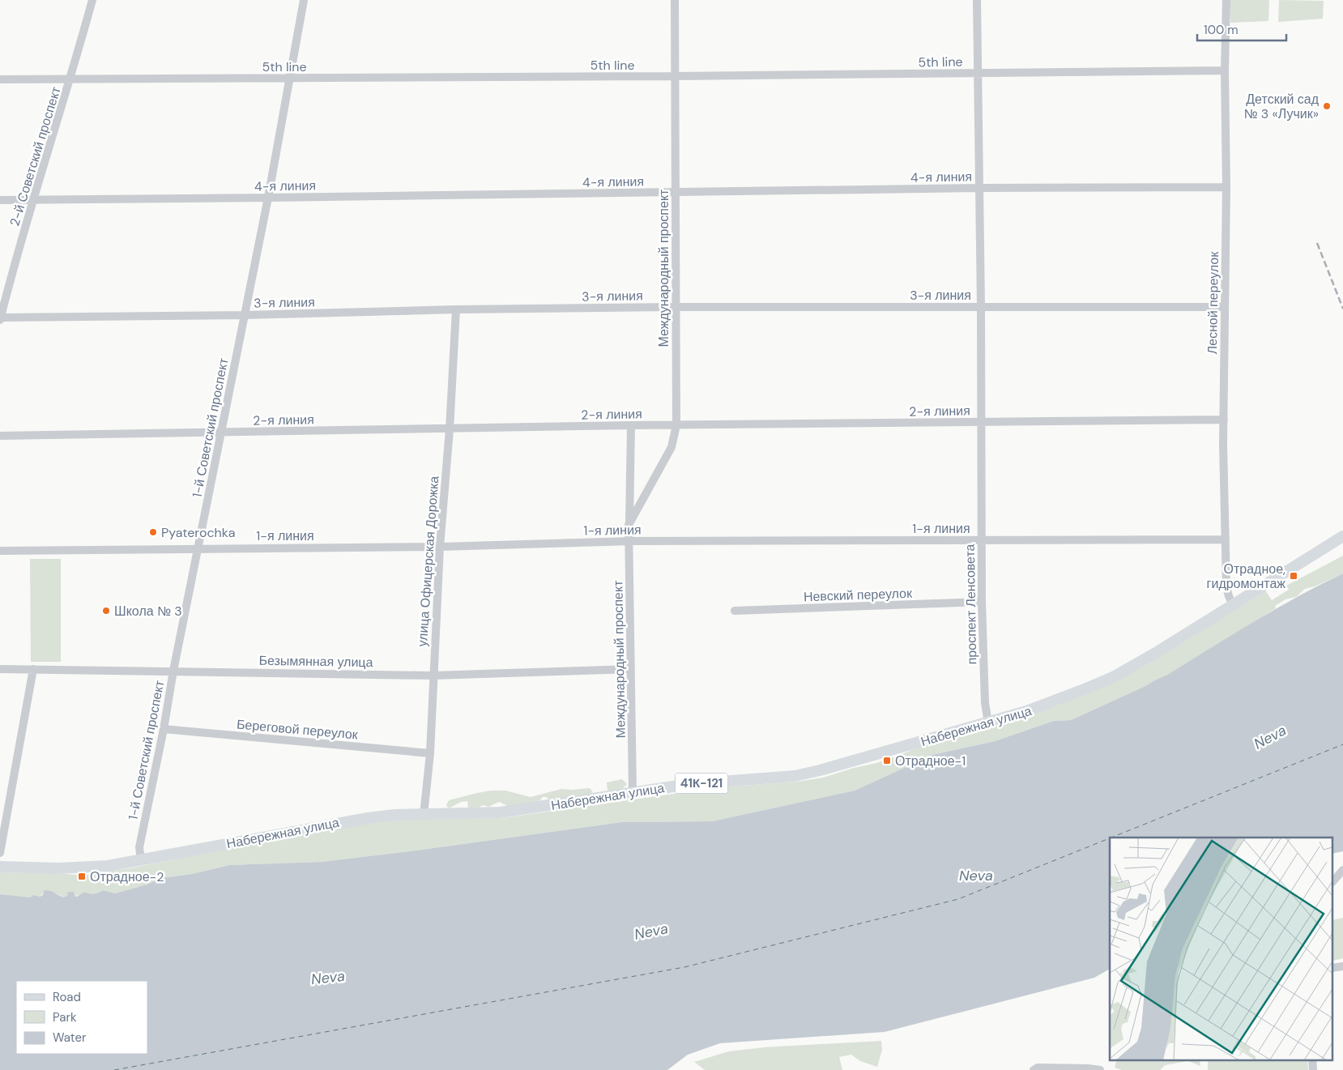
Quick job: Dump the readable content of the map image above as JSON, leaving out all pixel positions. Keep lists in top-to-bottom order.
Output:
{
  "streets": {
    "main road": ["Набережная улица", "41К-121"],
    "street": [
      "5th line",
      "2-й Советский проспект",
      "4-я линия",
      "Международный проспект",
      "3-я линия",
      "Лесной переулок",
      "2-я линия",
      "1-й Советский проспект",
      "1-я линия",
      "улица Офицерская Дорожка",
      "Невский переулок",
      "проспект Ленсовета",
      "Безымянная улица",
      "Береговой переулок"
    ]
  },
  "crossings": [
    ["5th line", "2-й Советский проспект"],
    ["5th line", "Международный проспект"],
    ["5th line", "Лесной переулок"],
    ["5th line", "1-й Советский проспект"],
    ["5th line", "проспект Ленсовета"],
    ["2-й Советский проспект", "4-я линия"],
    ["2-й Советский проспект", "3-я линия"],
    ["4-я линия", "Международный проспект"],
    ["4-я линия", "Лесной переулок"],
    ["4-я линия", "1-й Советский проспект"],
    ["4-я линия", "проспект Ленсовета"],
    ["Международный проспект", "3-я линия"],
    ["Международный проспект", "2-я линия"],
    ["Международный проспект", "1-я линия"],
    ["Международный проспект", "Безымянная улица"],
    ["Международный проспект", "Набережная улица"],
    ["3-я линия", "Лесной переулок"],
    ["3-я линия", "1-й Советский проспект"],
    ["3-я линия", "улица Офицерская Дорожка"],
    ["3-я линия", "проспект Ленсовета"],
    ["Лесной переулок", "2-я линия"],
    ["Лесной переулок", "1-я линия"],
    ["Лесной переулок", "Набережная улица"],
    ["Лесной переулок", "41К-121"],
    ["2-я линия", "1-й Советский проспект"],
    ["2-я линия", "улица Офицерская Дорожка"],
    ["2-я линия", "проспект Ленсовета"],
    ["1-й Советский проспект", "1-я линия"],
    ["1-й Советский проспект", "Безымянная улица"],
    ["1-й Советский проспект", "Набережная улица"],
    ["1-й Советский проспект", "Береговой переулок"],
    ["1-я линия", "улица Офицерская Дорожка"],
    ["1-я линия", "проспект Ленсовета"],
    ["улица Офицерская Дорожка", "Безымянная улица"],
    ["улица Офицерская Дорожка", "Набережная улица"],
    ["улица Офицерская Дорожка", "Береговой переулок"],
    ["Невский переулок", "проспект Ленсовета"],
    ["проспект Ленсовета", "Набережная улица"],
    ["Набережная улица", "41К-121"]
  ],
  "water": ["Neva"],
  "places": {
    "other": ["Детский сад № 3 «Лучик»", "Pyaterochka", "Школа № 3"],
    "transit": ["Отрадное, гидромонтаж", "Отрадное-1", "Отрадное-2"]
  },
  "legend": ["Road", "Park", "Water"],
  "scale_bar": "100 m"
}
